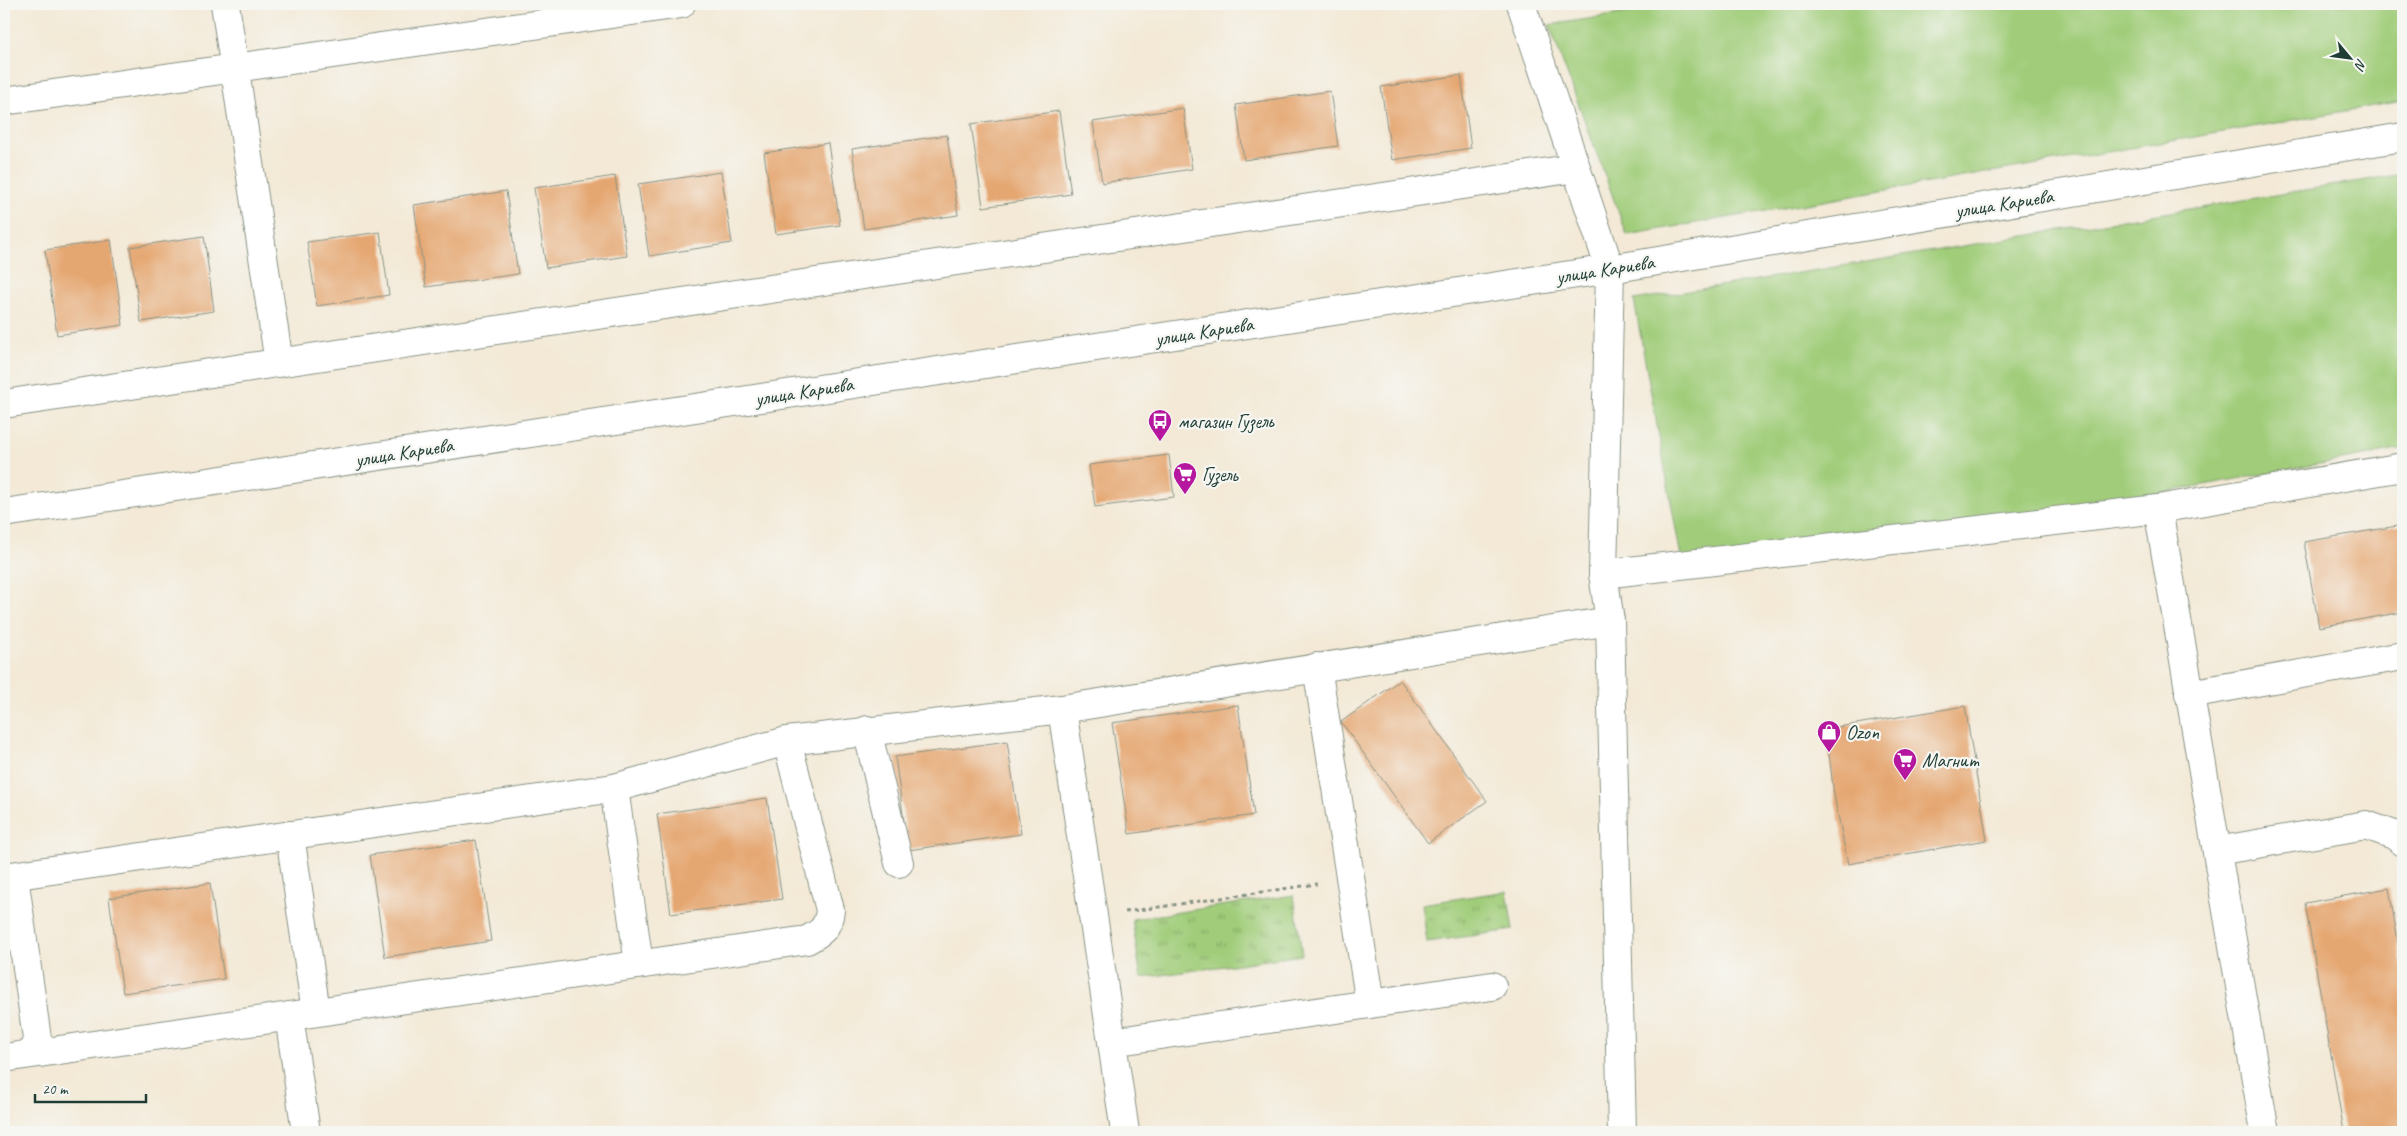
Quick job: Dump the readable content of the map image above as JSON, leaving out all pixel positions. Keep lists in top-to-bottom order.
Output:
{
  "streets": {
    "street": ["улица Кариева"]
  },
  "places": {
    "bus stop": ["магазин Гузель"],
    "supermarket": ["Гузель", "Магнит"],
    "shop": ["Ozon"]
  },
  "scale_bar": "20 m",
  "north": "bottom right"
}
